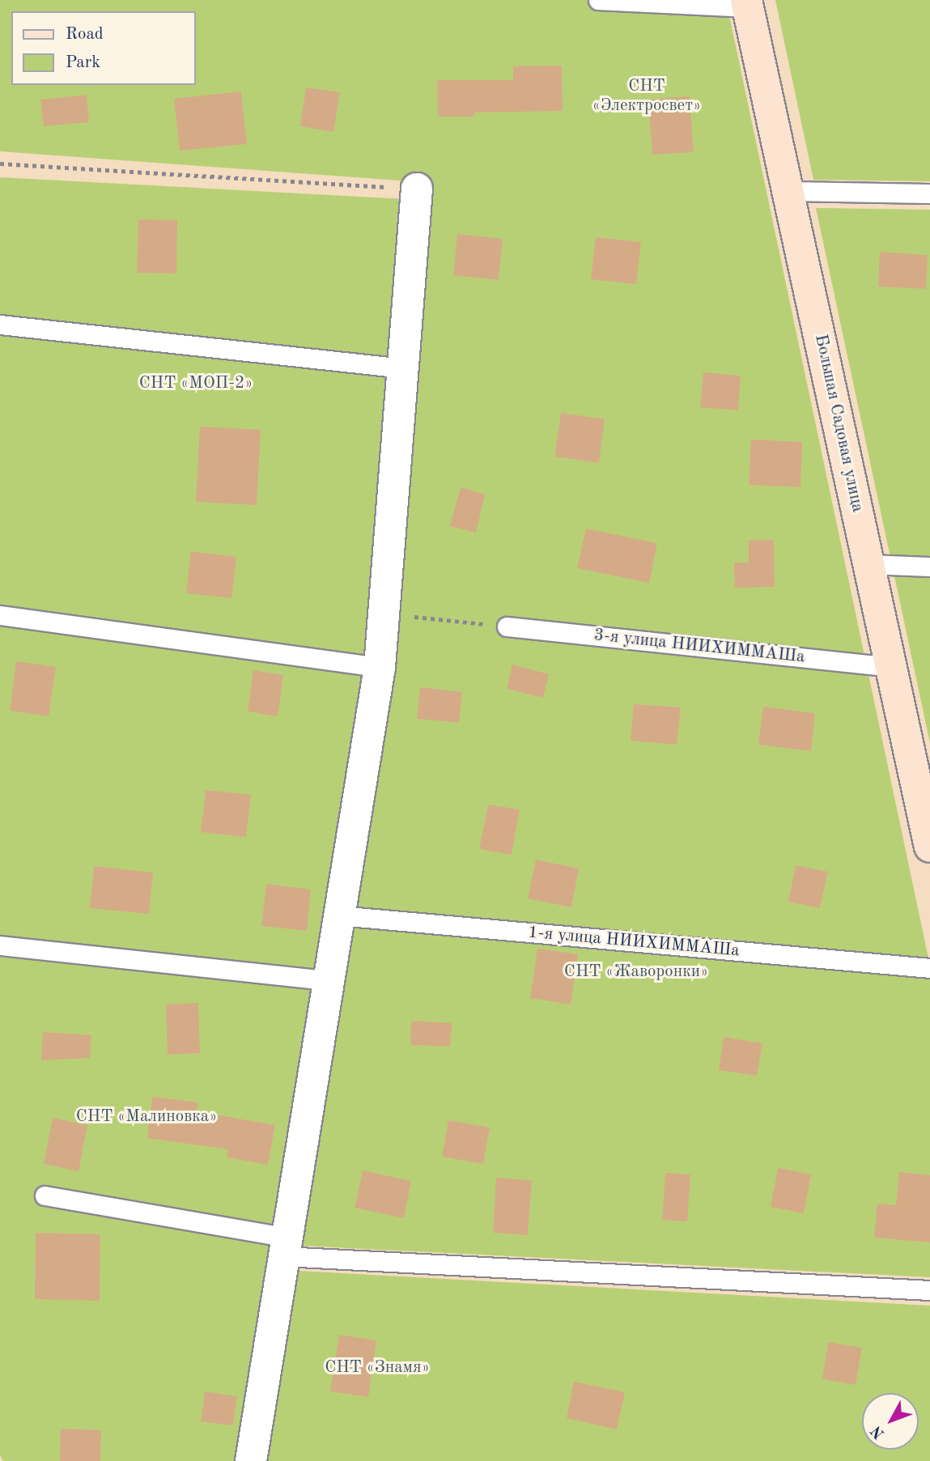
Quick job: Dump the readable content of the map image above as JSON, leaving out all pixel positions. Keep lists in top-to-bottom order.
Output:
{
  "streets": {
    "street": ["Большая Садовая улица"],
    "lane": ["3-я улица НИИХИММАШа", "1-я улица НИИХИММАШа"]
  },
  "crossings": [
    ["Большая Садовая улица", "3-я улица НИИХИММАШа"]
  ],
  "parks": [
    "СНТ «Электросвет»",
    "СНТ «МОП-2»",
    "СНТ «Жаворонки»",
    "СНТ «Малиновка»",
    "СНТ «Знамя»"
  ],
  "legend": ["Road", "Park"],
  "north": "bottom left"
}
